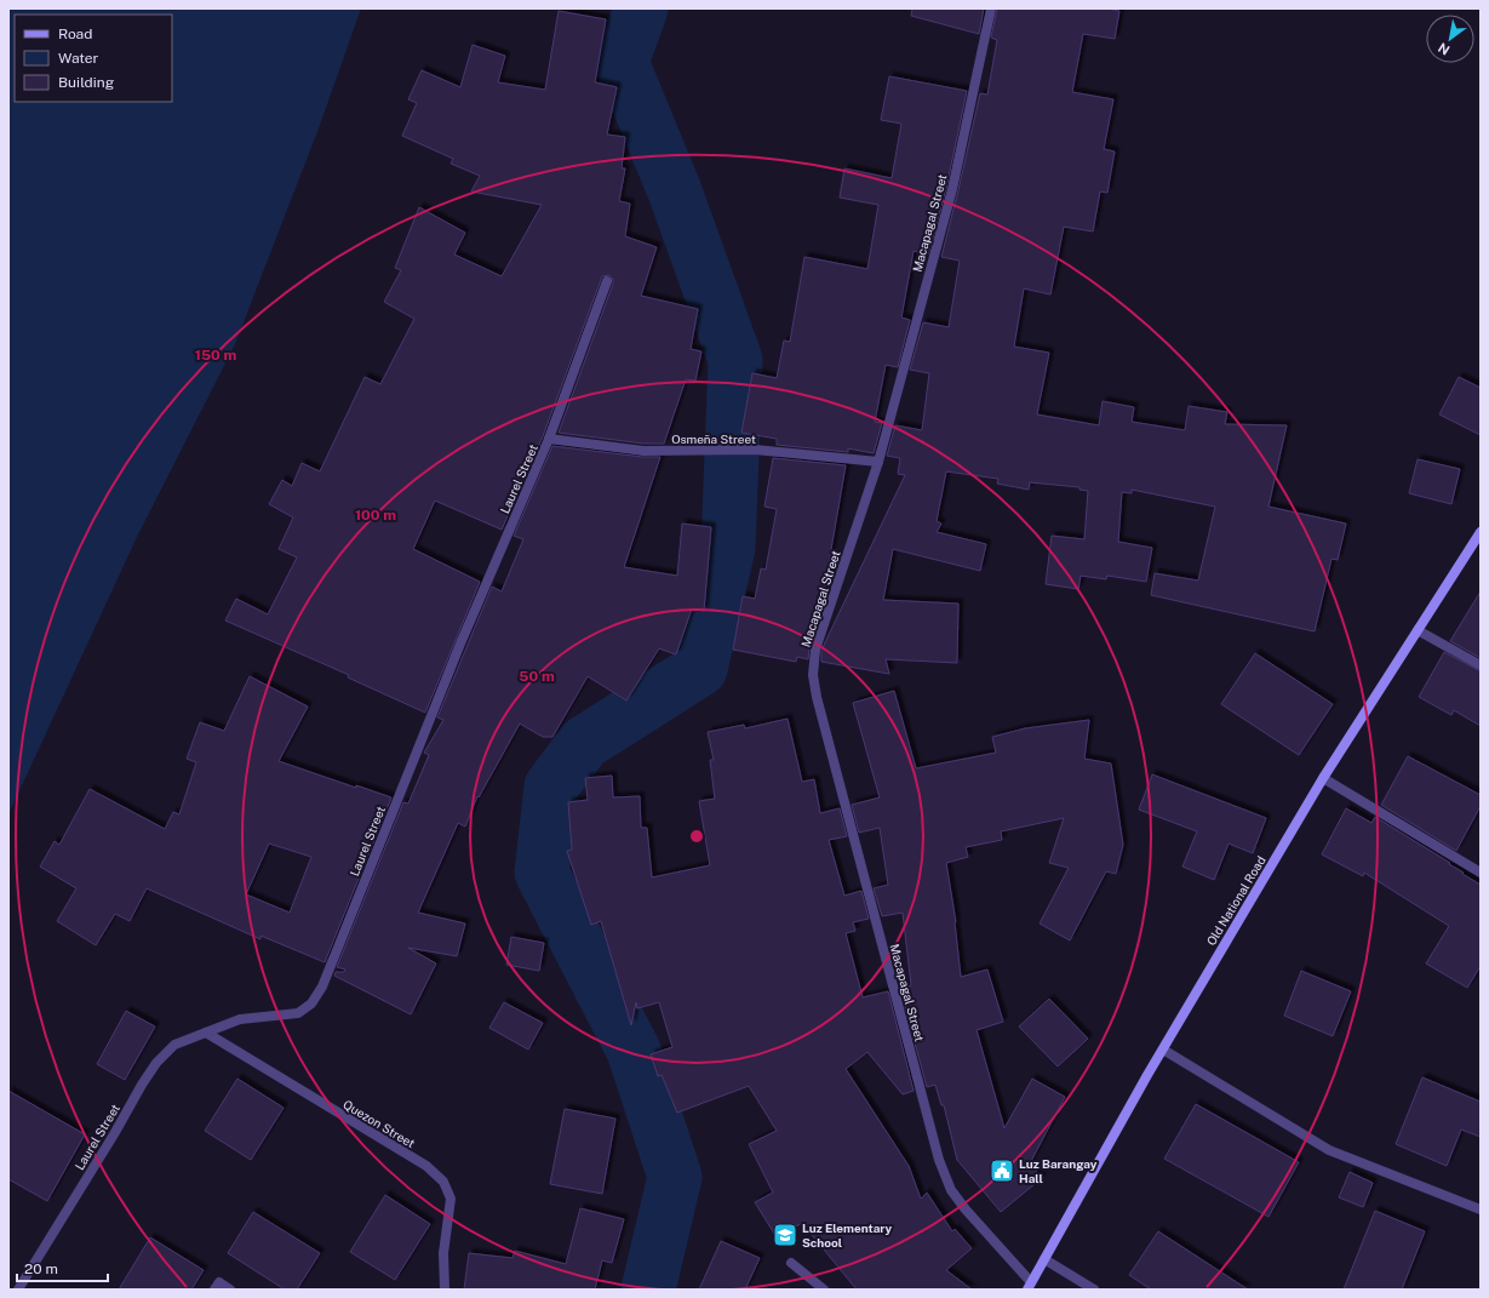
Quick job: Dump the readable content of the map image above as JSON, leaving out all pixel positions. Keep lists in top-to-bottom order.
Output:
{
  "streets": {
    "main road": ["Old National Road"],
    "street": [
      "Macapagal Street",
      "Osmeña Street",
      "Laurel Street",
      "Quezon Street"
    ]
  },
  "crossings": [
    ["Macapagal Street", "Osmeña Street"],
    ["Macapagal Street", "Old National Road"],
    ["Osmeña Street", "Laurel Street"],
    ["Laurel Street", "Quezon Street"]
  ],
  "places": {
    "public building": ["Luz Barangay Hall"],
    "school or university": ["Luz Elementary School"]
  },
  "legend": ["Road", "Water", "Building"],
  "scale_bar": "20 m",
  "north": "bottom left",
  "rings": ["150 m", "100 m", "50 m"]
}
